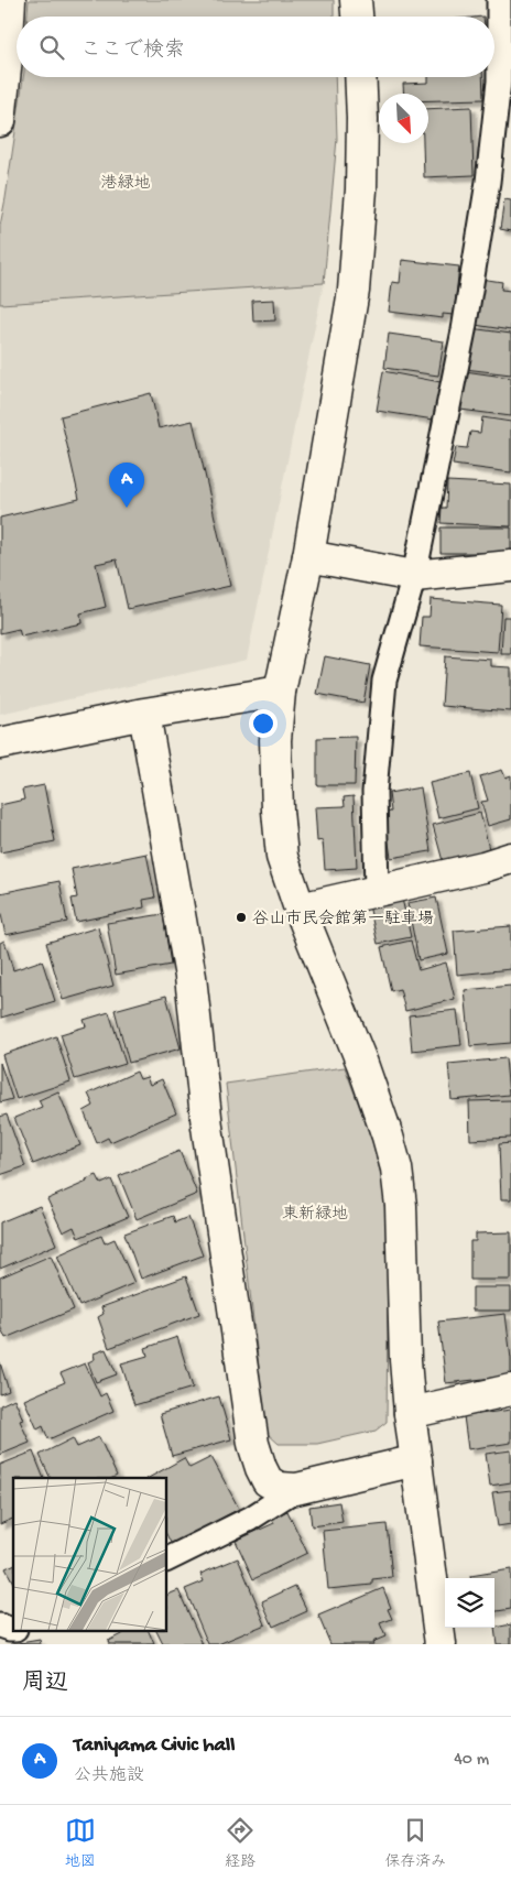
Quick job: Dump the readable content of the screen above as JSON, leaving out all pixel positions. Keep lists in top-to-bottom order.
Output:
{
  "parks": ["港緑地", "東新緑地"],
  "places": ["谷山市民会館第一駐車場"],
  "north": "bottom right",
  "page": {
    "search": "ここで検索",
    "pins": "A",
    "heading": "周辺",
    "list": [
      {
        "mark": "A",
        "name": "Taniyama Civic hall",
        "note": "公共施設",
        "value": "40 m"
      }
    ],
    "nav": ["地図", "経路", "保存済み"]
  }
}
